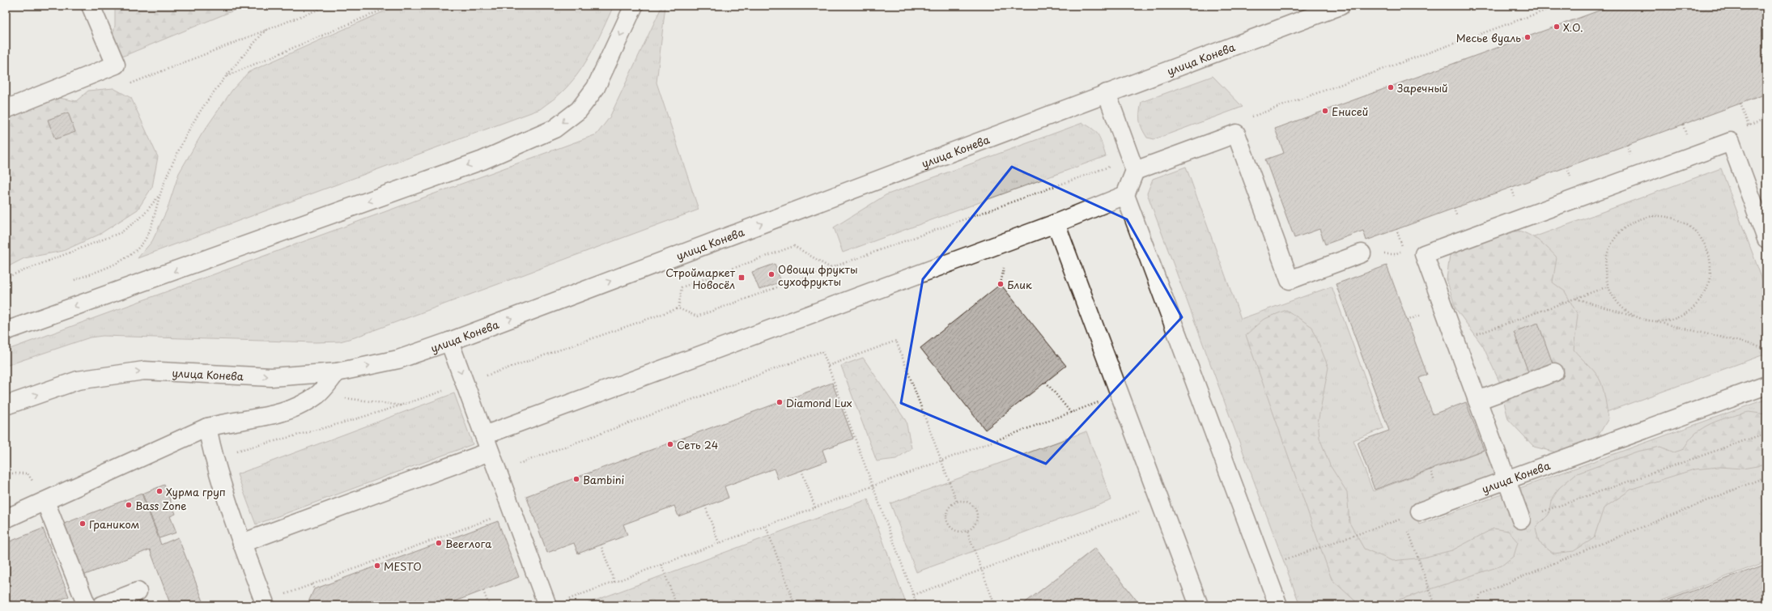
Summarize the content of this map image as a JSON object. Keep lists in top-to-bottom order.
{
  "streets": {
    "main road": ["улица Конева"]
  },
  "places": {
    "other": [
      "X.O.",
      "Месье вуаль",
      "Заречный",
      "Енисей",
      "Овощи фрукты сухофрукты",
      "Блик",
      "Diamond Lux",
      "Сеть 24",
      "Bambini",
      "Хурма груп",
      "Bass Zone",
      "Граником",
      "Beerлога",
      "MESTO"
    ],
    "transit": ["Строймаркет Новосёл"]
  }
}
